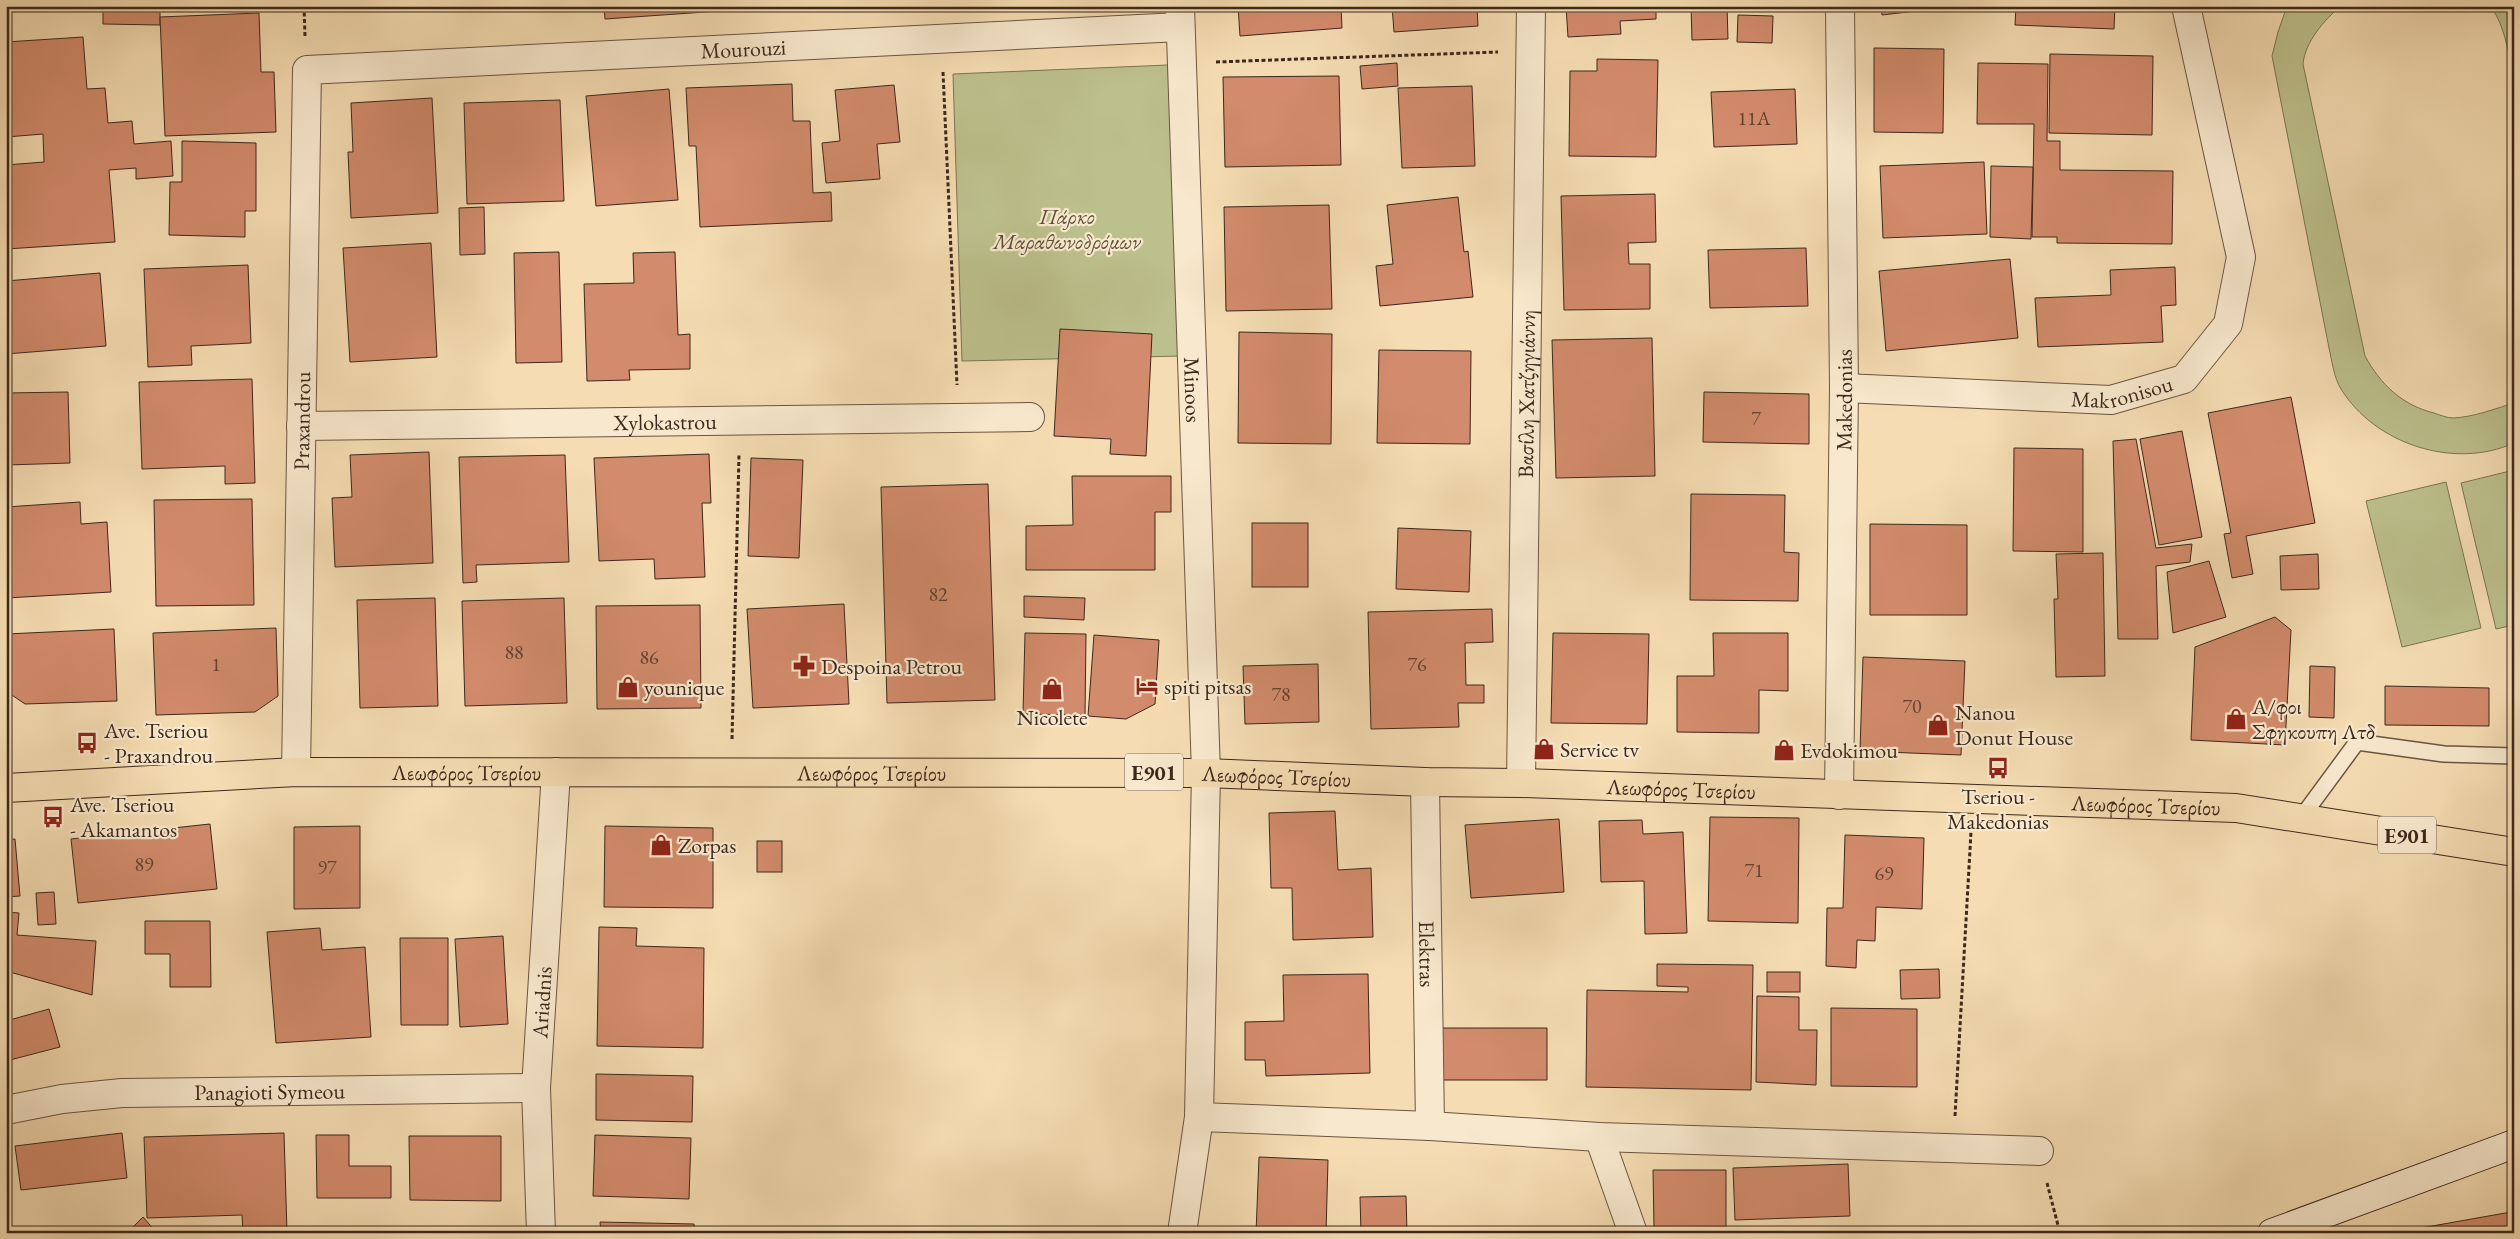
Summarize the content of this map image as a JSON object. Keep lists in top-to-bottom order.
{
  "streets": {
    "main road": ["Λεωφόρος Τσερίου", "E901"],
    "street": [
      "Mourouzi",
      "Makronisou",
      "Minoos",
      "Βασίλη Χατζηγιάννη",
      "Makedonias",
      "Praxandrou",
      "Xylokastrou",
      "Elektras",
      "Ariadnis",
      "Panagioti Symeou"
    ]
  },
  "crossings": [
    ["Mourouzi", "Minoos"],
    ["Mourouzi", "Praxandrou"],
    ["Makronisou", "Makedonias"],
    ["Minoos", "Λεωφόρος Τσερίου"],
    ["Βασίλη Χατζηγιάννη", "Λεωφόρος Τσερίου"],
    ["Makedonias", "Λεωφόρος Τσερίου"],
    ["Praxandrou", "Xylokastrou"],
    ["Praxandrou", "Λεωφόρος Τσερίου"],
    ["Λεωφόρος Τσερίου", "Elektras"],
    ["Λεωφόρος Τσερίου", "Ariadnis"],
    ["Ariadnis", "Panagioti Symeou"]
  ],
  "parks": ["Πάρκο Μαραθωνοδρόμων"],
  "places": {
    "pharmacy": ["Despoina Petrou"],
    "hotel": ["spiti pitsas"],
    "shop": [
      "younique",
      "Nicolete",
      "Α/φοι Σφηκουπη Λτδ",
      "Nanou Donut House",
      "Service tv",
      "Evdokimou",
      "Zorpas"
    ],
    "bus stop": ["Ave. Tseriou - Praxandrou", "Tseriou - Makedonias", "Ave. Tseriou - Akamantos"]
  },
  "house_numbers": [
    "11A",
    "7",
    "82",
    "88",
    "86",
    "1",
    "76",
    "78",
    "70",
    "89",
    "97",
    "71",
    "69"
  ]
}
